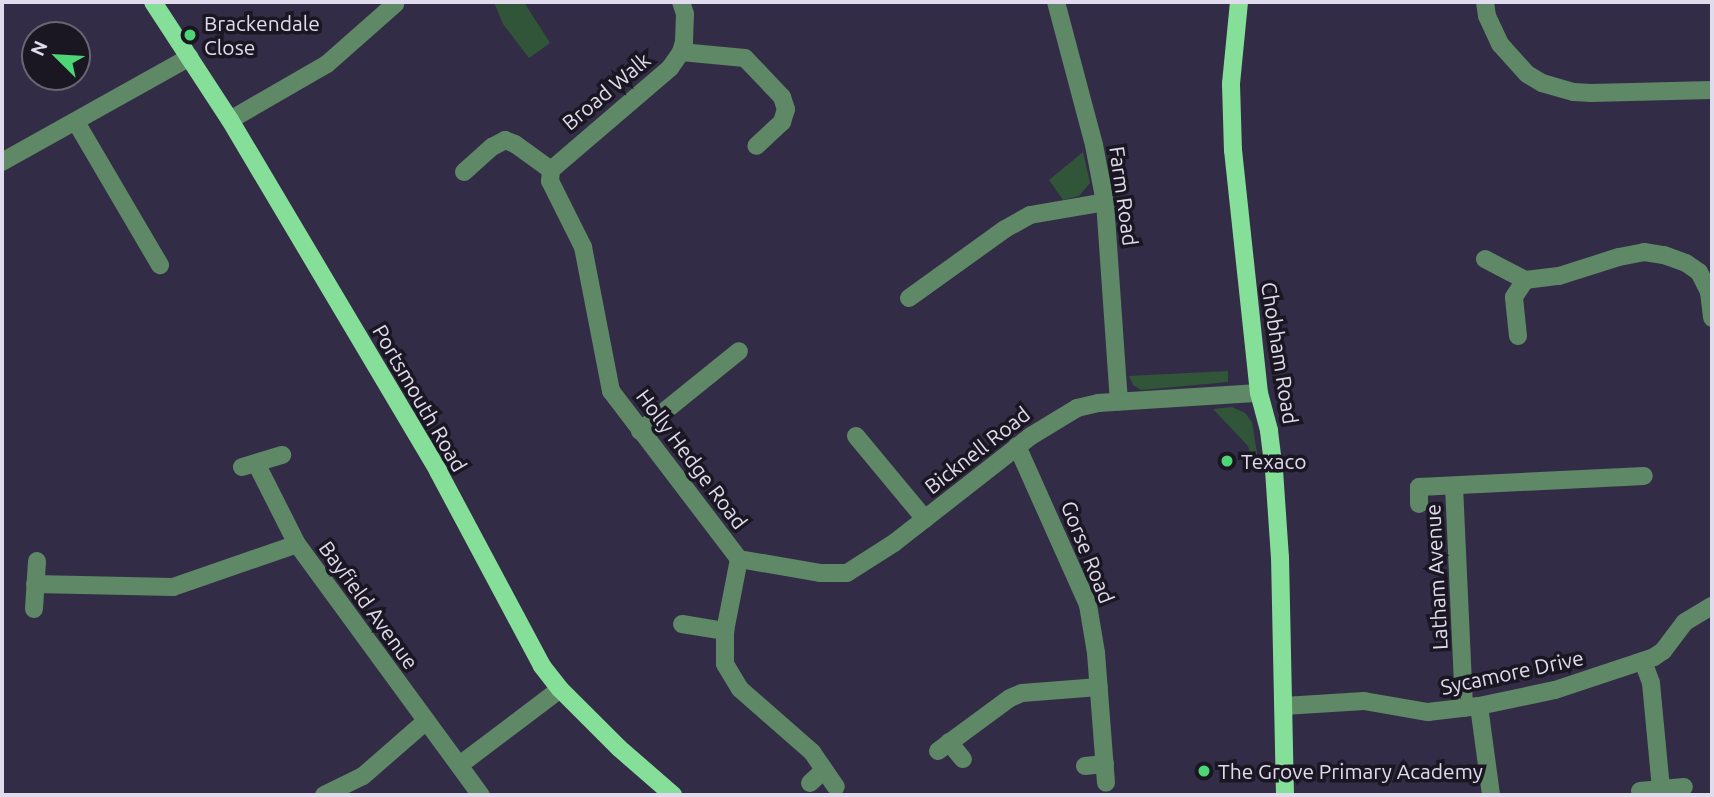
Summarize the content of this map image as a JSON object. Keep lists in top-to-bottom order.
{
  "streets": {
    "main road": ["Chobham Road", "Portsmouth Road"],
    "street": [
      "Broad Walk",
      "Farm Road",
      "Bicknell Road",
      "Holly Hedge Road",
      "Gorse Road",
      "Latham Avenue",
      "Bayfield Avenue",
      "Sycamore Drive"
    ]
  },
  "crossings": [
    ["Broad Walk", "Holly Hedge Road"],
    ["Farm Road", "Bicknell Road"],
    ["Chobham Road", "Bicknell Road"],
    ["Chobham Road", "Sycamore Drive"],
    ["Bicknell Road", "Holly Hedge Road"],
    ["Bicknell Road", "Gorse Road"],
    ["Latham Avenue", "Sycamore Drive"]
  ],
  "places": ["Brackendale Close", "Texaco", "The Grove Primary Academy"],
  "north": "top left"
}
